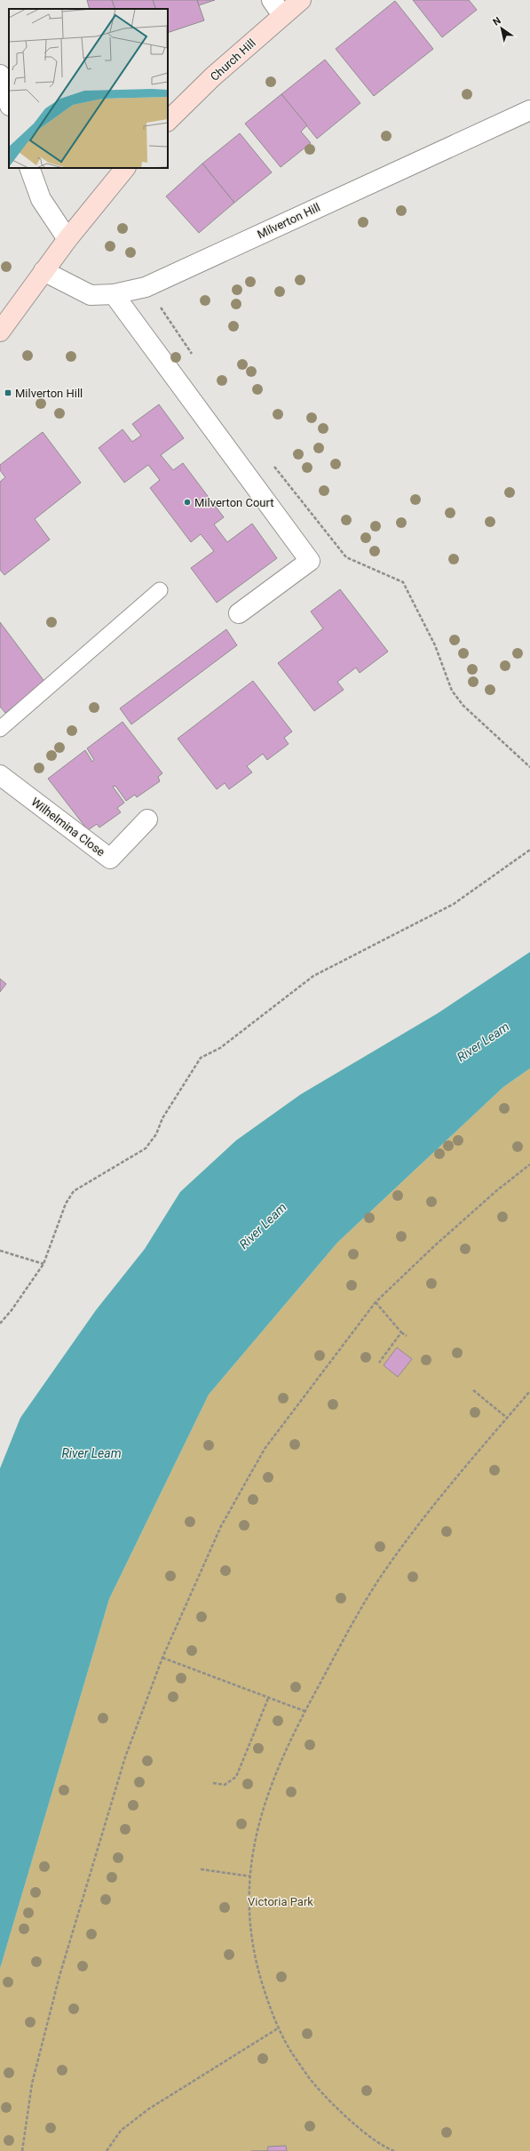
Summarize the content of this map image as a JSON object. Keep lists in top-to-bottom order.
{
  "streets": {
    "street": ["Church Hill", "Milverton Hill", "Wilhelmina Close"]
  },
  "water": ["River Leam"],
  "parks": ["Victoria Park"],
  "places": {
    "transit": ["Milverton Hill"],
    "other": ["Milverton Court"]
  },
  "north": "top left"
}
